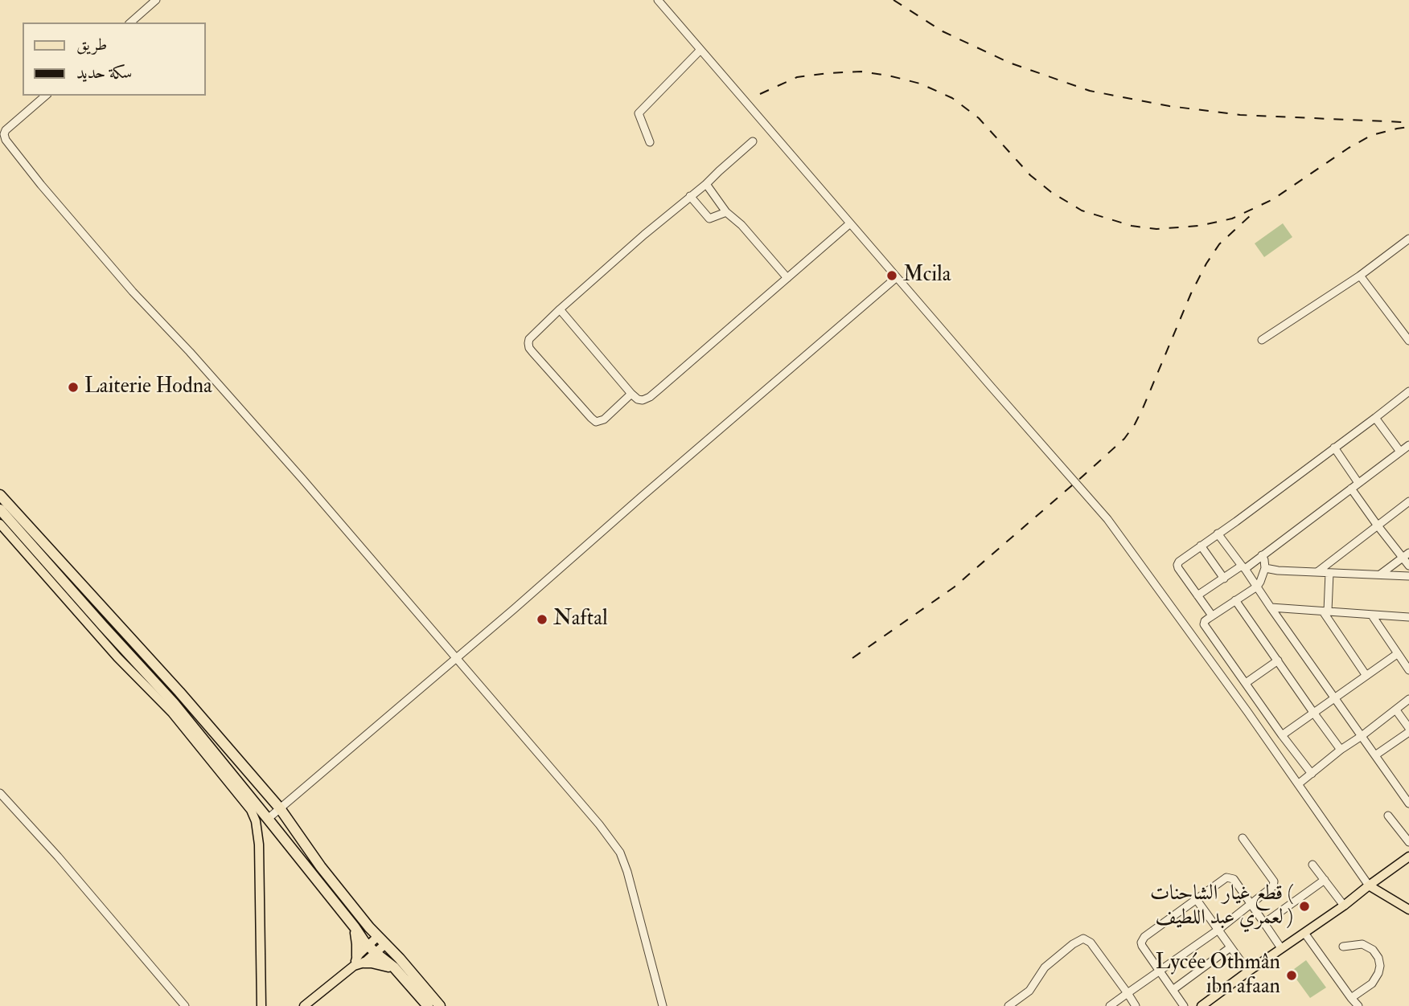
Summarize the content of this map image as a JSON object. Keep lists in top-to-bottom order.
{
  "places": [
    "Mcila",
    "Laiterie Hodna",
    "Naftal",
    "قطع غيار الشاحنات ( لعمري عبد اللطيف )",
    "Lycée Othmân ibn afaan"
  ],
  "legend": ["طريق", "سكة حديد"]
}
